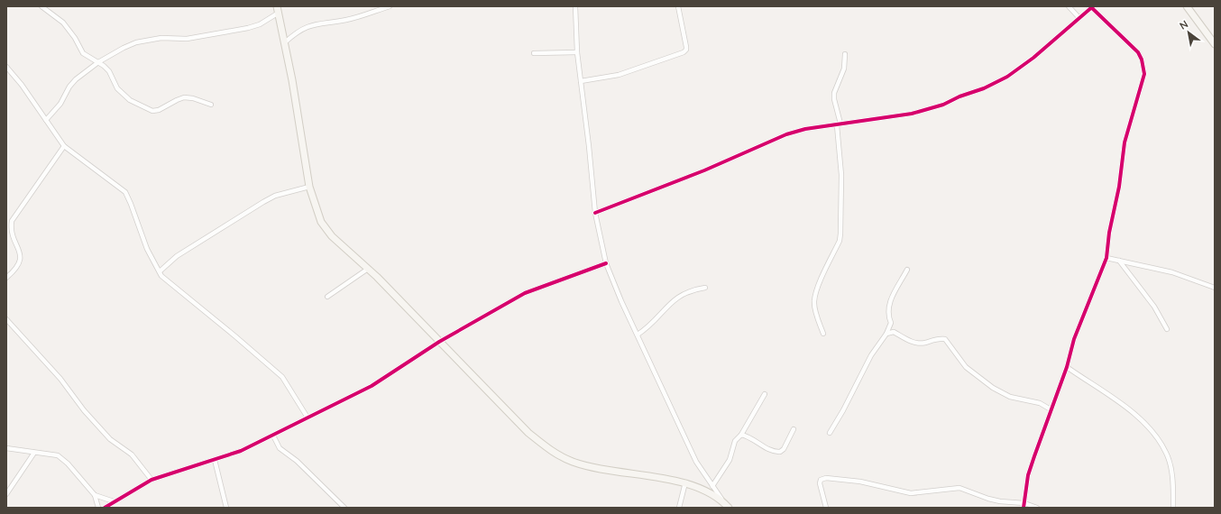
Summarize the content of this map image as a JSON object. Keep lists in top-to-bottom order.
{
  "north": "top left"
}
